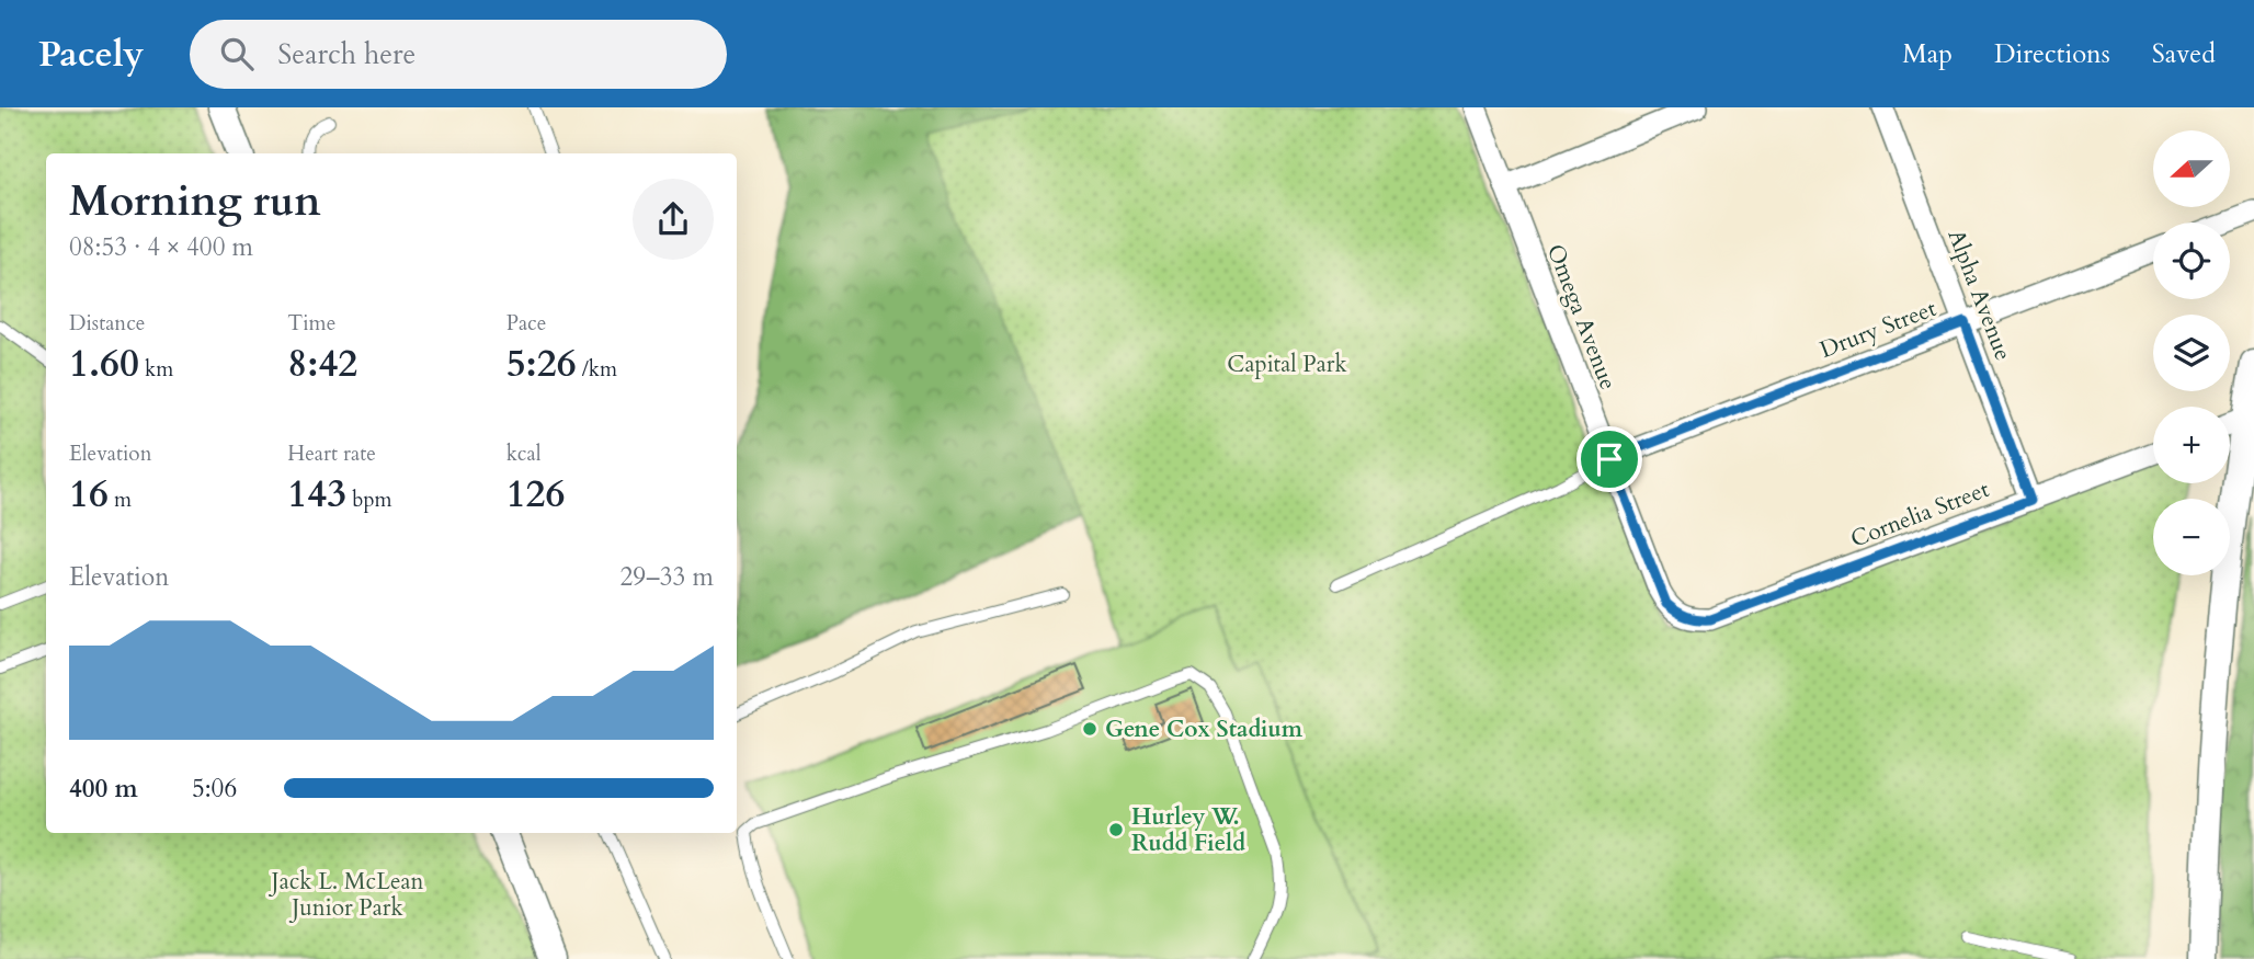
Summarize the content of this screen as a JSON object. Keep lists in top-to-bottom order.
{
  "streets": {
    "street": [
      "Alpha Avenue",
      "Omega Avenue",
      "Drury Street",
      "Cornelia Street"
    ]
  },
  "crossings": [
    ["Alpha Avenue", "Drury Street"],
    ["Alpha Avenue", "Cornelia Street"],
    ["Omega Avenue", "Drury Street"],
    ["Omega Avenue", "Cornelia Street"]
  ],
  "parks": ["Capital Park", "Jack L. McLean Junior Park"],
  "places": ["Gene Cox Stadium", "Hurley W. Rudd Field"],
  "north": "left",
  "page": {
    "header": "Pacely",
    "search": "Search here",
    "nav": ["Map", "Directions", "Saved"],
    "map_buttons": ["+", "−"],
    "heading": ["Morning run", "08:53 · 4 × 400 m"],
    "stats": [
      ["Distance", "1.60 km"],
      ["Time", "8:42"],
      ["Pace", "5:26 /km"],
      ["Elevation", "16 m"],
      ["Heart rate", "143 bpm"],
      ["kcal", "126"]
    ],
    "chart": ["Elevation", "29–33 m"],
    "list": [
      {
        "name": "400 m",
        "note": "5:06"
      }
    ]
  }
}
